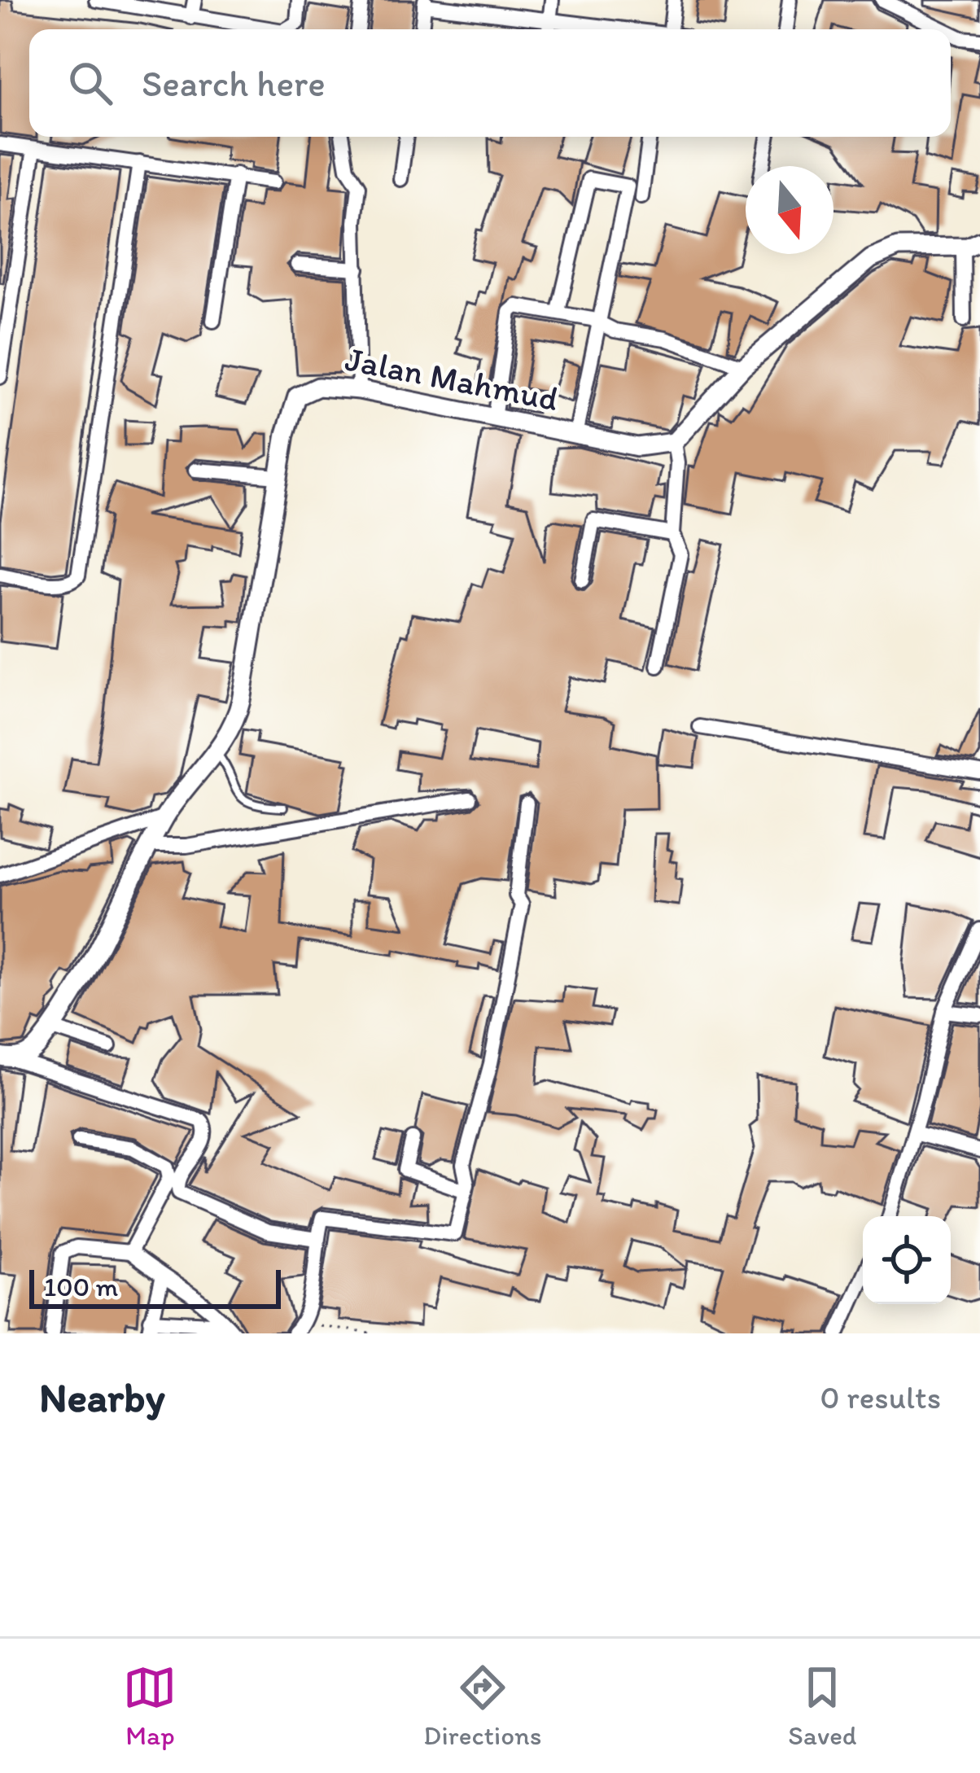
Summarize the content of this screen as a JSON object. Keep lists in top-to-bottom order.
{
  "streets": {
    "street": ["Jalan Mahmud"]
  },
  "scale_bar": "100 m",
  "north": "bottom",
  "page": {
    "search": "Search here",
    "scale": "100 m",
    "heading": ["Nearby", "0 results"],
    "nav": ["Map", "Directions", "Saved"]
  }
}
